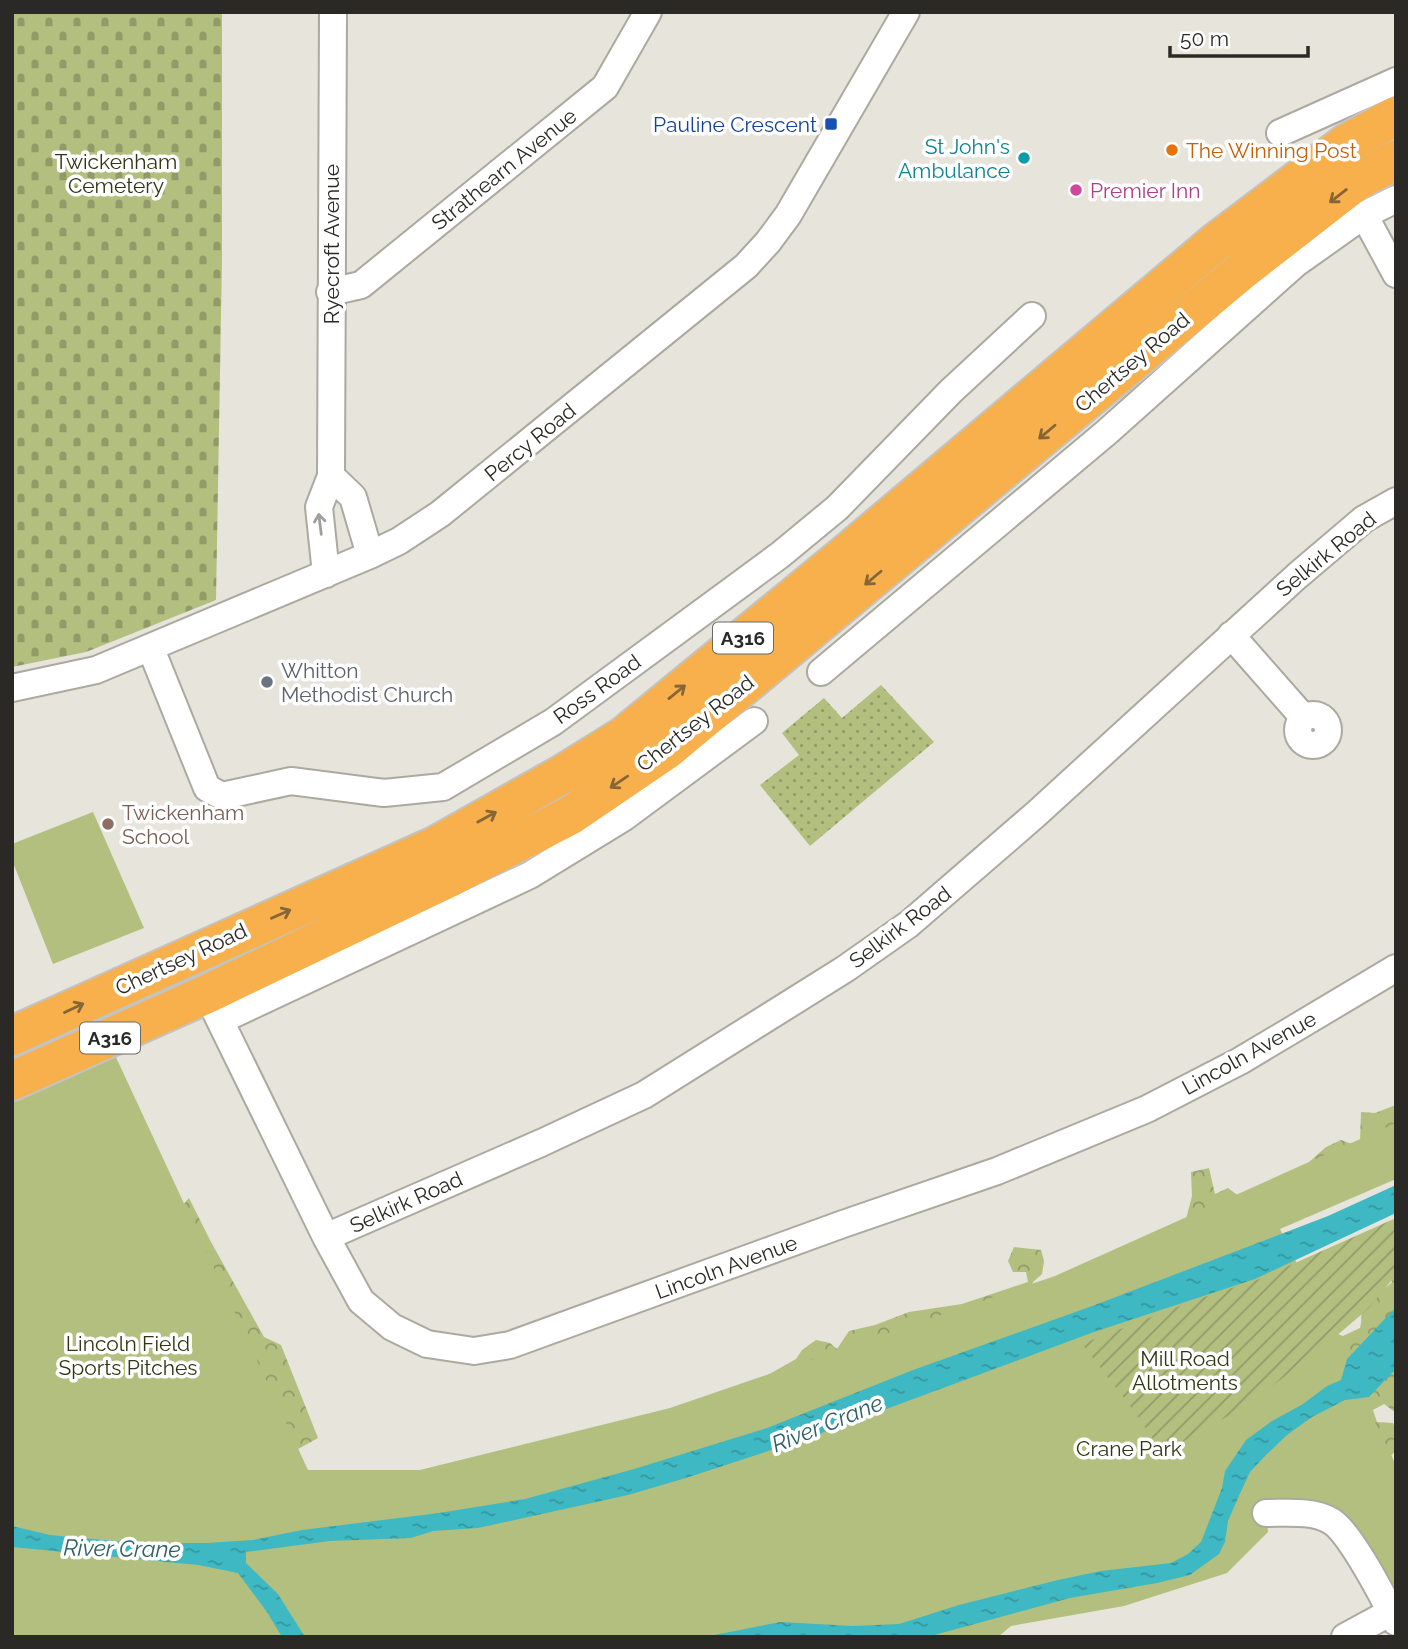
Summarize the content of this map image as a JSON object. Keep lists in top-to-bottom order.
{
  "streets": {
    "highway": ["Chertsey Road", "A316"],
    "street": [
      "Strathearn Avenue",
      "Ryecroft Avenue",
      "Percy Road",
      "Selkirk Road",
      "Ross Road",
      "Lincoln Avenue"
    ]
  },
  "crossings": [
    ["Strathearn Avenue", "Ryecroft Avenue"],
    ["Ryecroft Avenue", "Percy Road"],
    ["Chertsey Road", "Lincoln Avenue"],
    ["Percy Road", "Ross Road"],
    ["Selkirk Road", "Lincoln Avenue"]
  ],
  "water": ["River Crane"],
  "parks": [
    "Twickenham Cemetery",
    "Lincoln Field Sports Pitches",
    "Mill Road Allotments",
    "Crane Park"
  ],
  "places": {
    "transit": ["Pauline Crescent"],
    "other": [
      "The Winning Post",
      "St John's Ambulance",
      "Premier Inn",
      "Whitton Methodist Church",
      "Twickenham School"
    ]
  },
  "scale_bar": "50 m"
}
